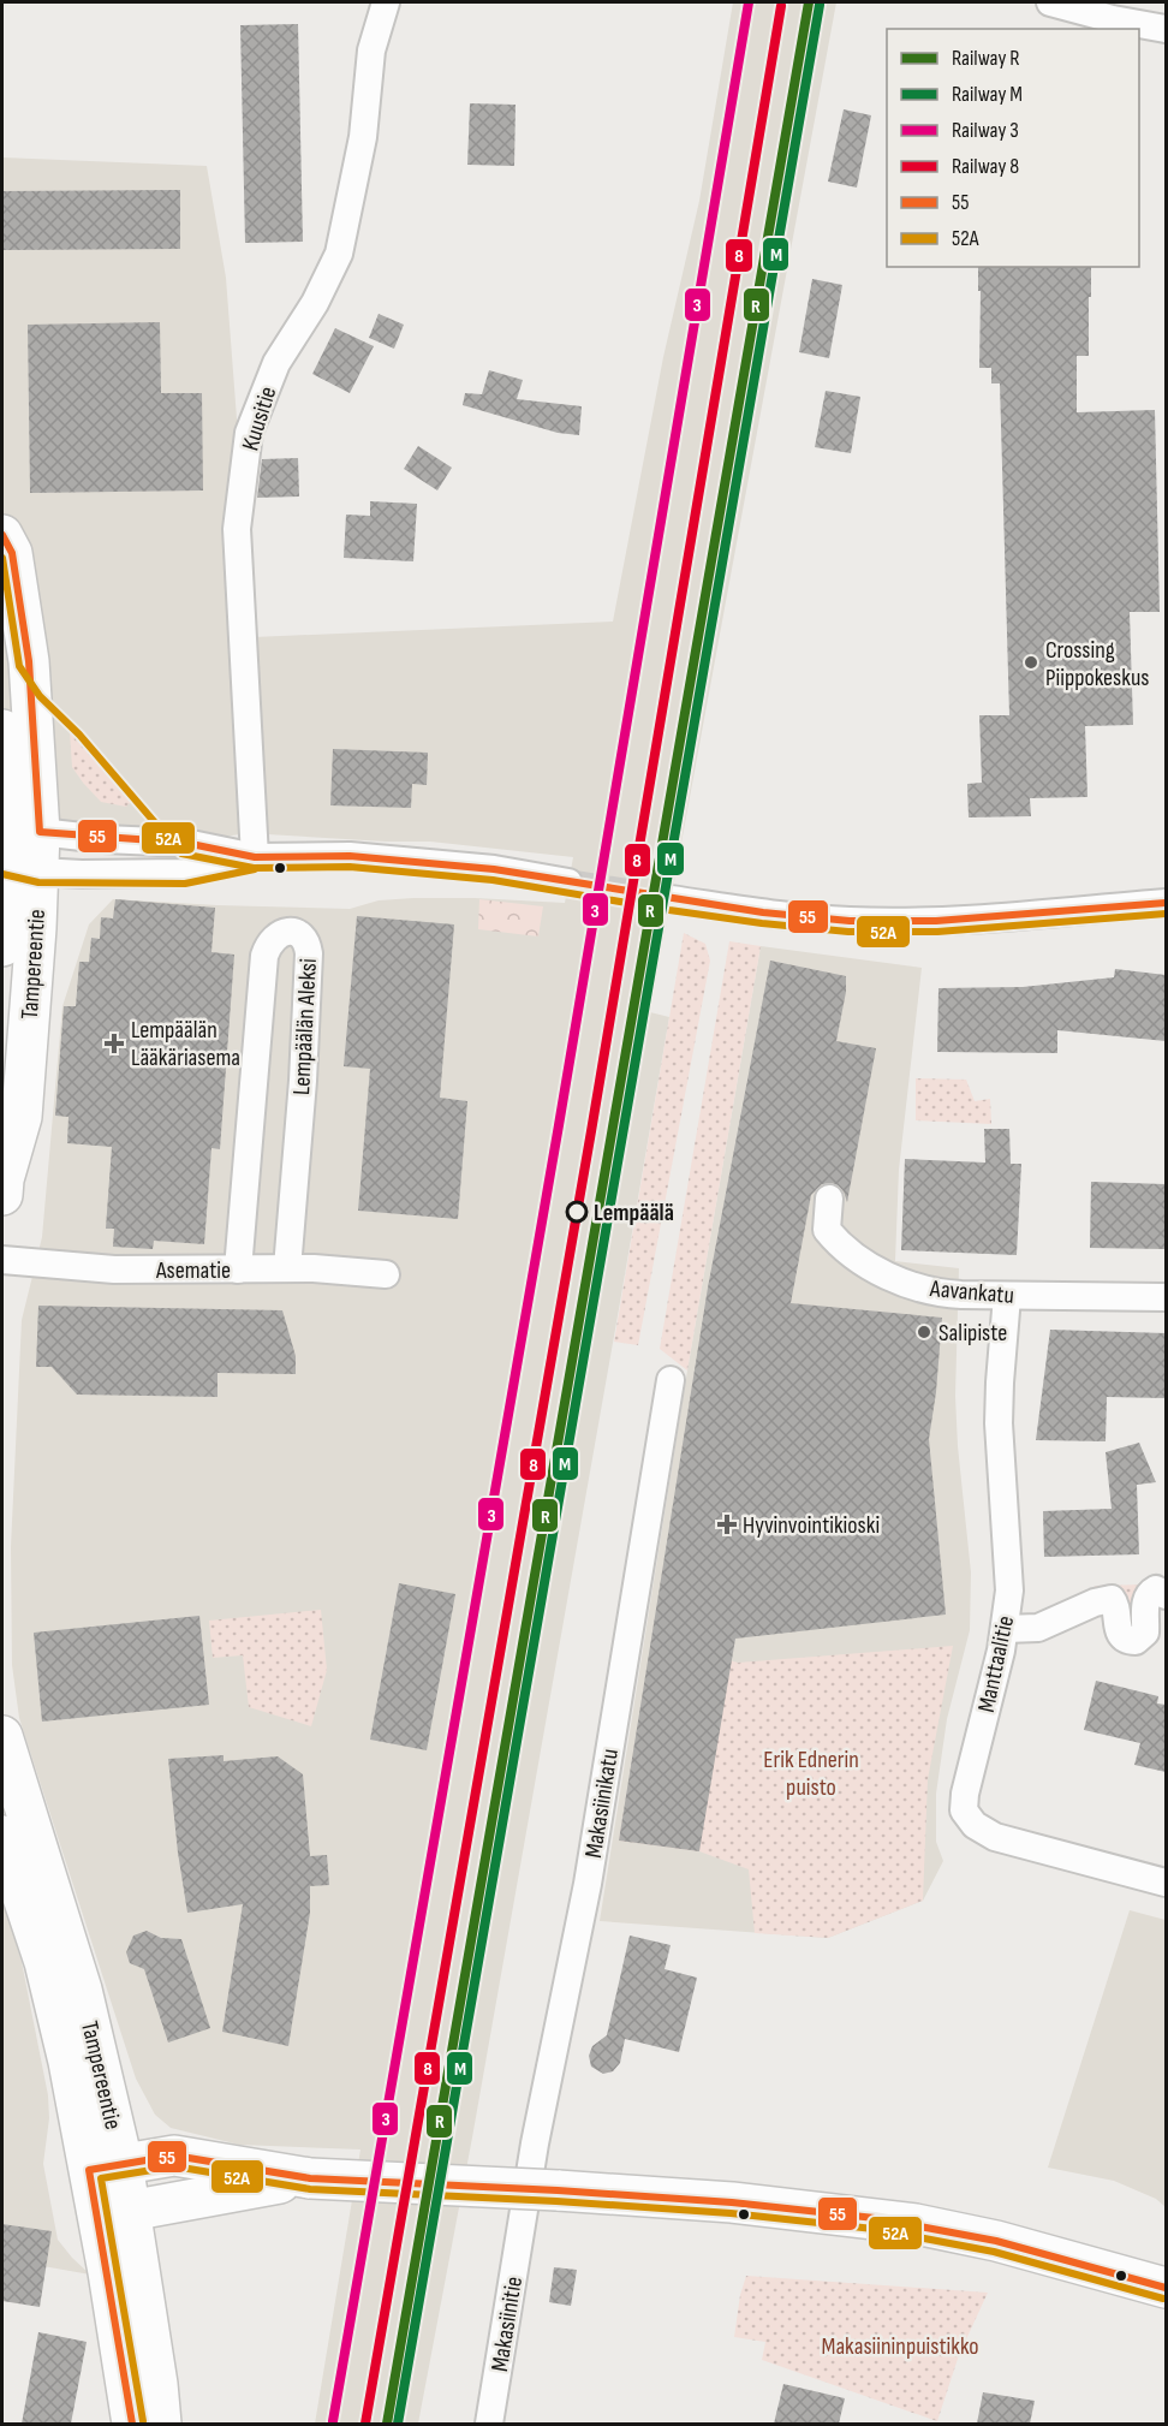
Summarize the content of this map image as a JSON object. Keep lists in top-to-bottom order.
{
  "streets": {
    "main road": ["Tampereentie"],
    "street": [
      "Kuusitie",
      "Lempäälän Aleksi",
      "Asematie",
      "Aavankatu",
      "Manttaalitie",
      "Makasiinikatu",
      "Makasiinitie"
    ]
  },
  "crossings": [
    ["Lempäälän Aleksi", "Asematie"],
    ["Aavankatu", "Manttaalitie"],
    ["Makasiinikatu", "Makasiinitie"]
  ],
  "parks": ["Erik Ednerin puisto", "Makasiininpuistikko"],
  "places": {
    "other": ["Crossing Piippokeskus", "Lempäälä", "Salipiste"],
    "health": ["Lempäälän Lääkäriasema", "Hyvinvointikioski"]
  },
  "lines": [
    "rail line R",
    "rail line 3",
    "rail line M",
    "rail line 8",
    "transit line 55",
    "transit line 52A"
  ],
  "legend": [
    "Railway R",
    "Railway M",
    "Railway 3",
    "Railway 8",
    "55",
    "52A"
  ]
}
